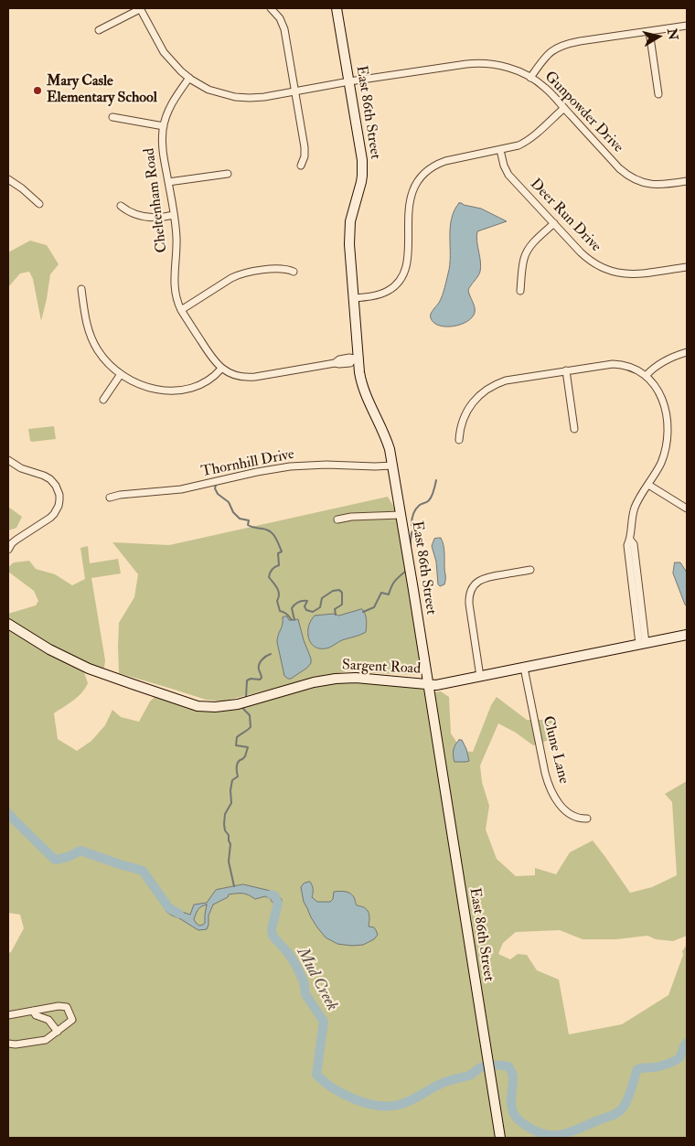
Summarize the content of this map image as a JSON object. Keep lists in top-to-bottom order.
{
  "streets": {
    "street": [
      "East 86th Street",
      "Gunpowder Drive",
      "Cheltenham Road",
      "Deer Run Drive",
      "Thornhill Drive",
      "Sargent Road",
      "Clune Lane"
    ]
  },
  "crossings": [
    ["East 86th Street", "Gunpowder Drive"],
    ["East 86th Street", "Thornhill Drive"],
    ["East 86th Street", "Sargent Road"],
    ["Gunpowder Drive", "Cheltenham Road"],
    ["Sargent Road", "Clune Lane"]
  ],
  "water": ["Mud Creek"],
  "places": ["Mary Casle Elementary School"],
  "north": "right"
}
